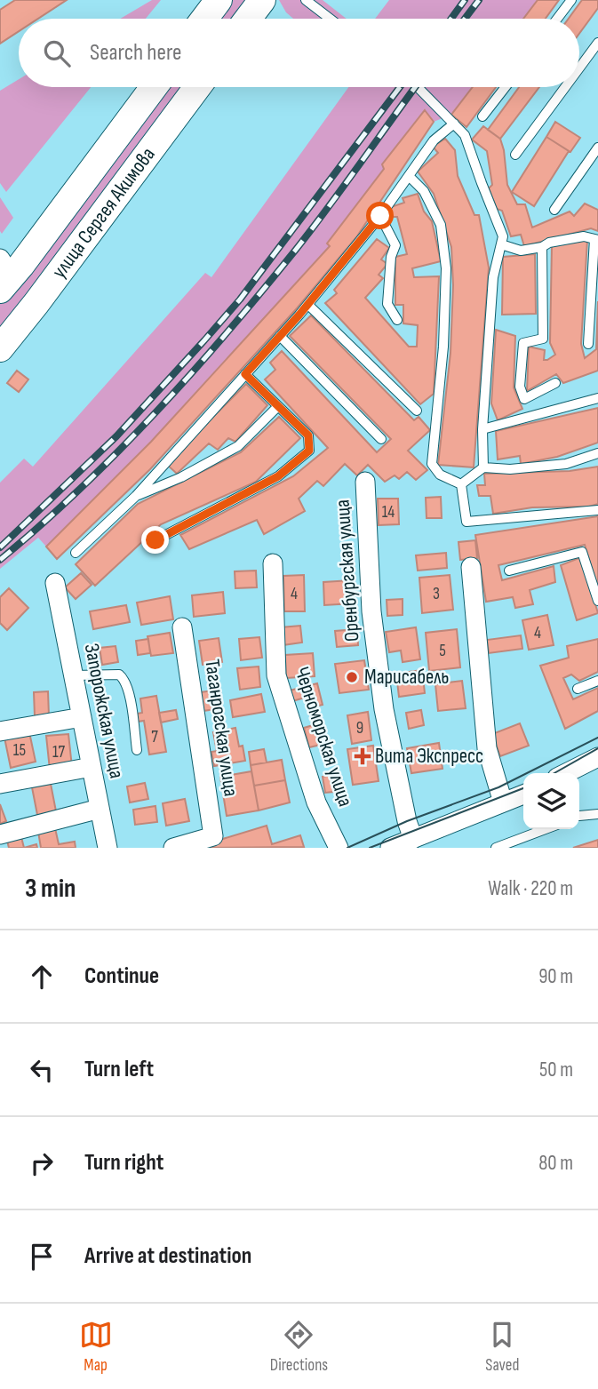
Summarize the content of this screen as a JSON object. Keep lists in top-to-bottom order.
{
  "streets": {
    "main road": ["улица Сергея Акимова"],
    "street": [
      "Оренбургская улица",
      "Запорожская улица",
      "Таганрогская улица",
      "Черноморская улица"
    ]
  },
  "places": {
    "other": ["Марисабель"],
    "health": ["Вита Экспресс"]
  },
  "house_numbers": [
    "14",
    "4",
    "3",
    "4",
    "5",
    "9",
    "7",
    "15",
    "17"
  ],
  "page": {
    "search": "Search here",
    "heading": ["3 min", "Walk · 220 m"],
    "list": [
      ["Continue", "90 m"],
      ["Turn left", "50 m"],
      ["Turn right", "80 m"],
      "Arrive at destination"
    ],
    "nav": ["Map", "Directions", "Saved"]
  }
}
